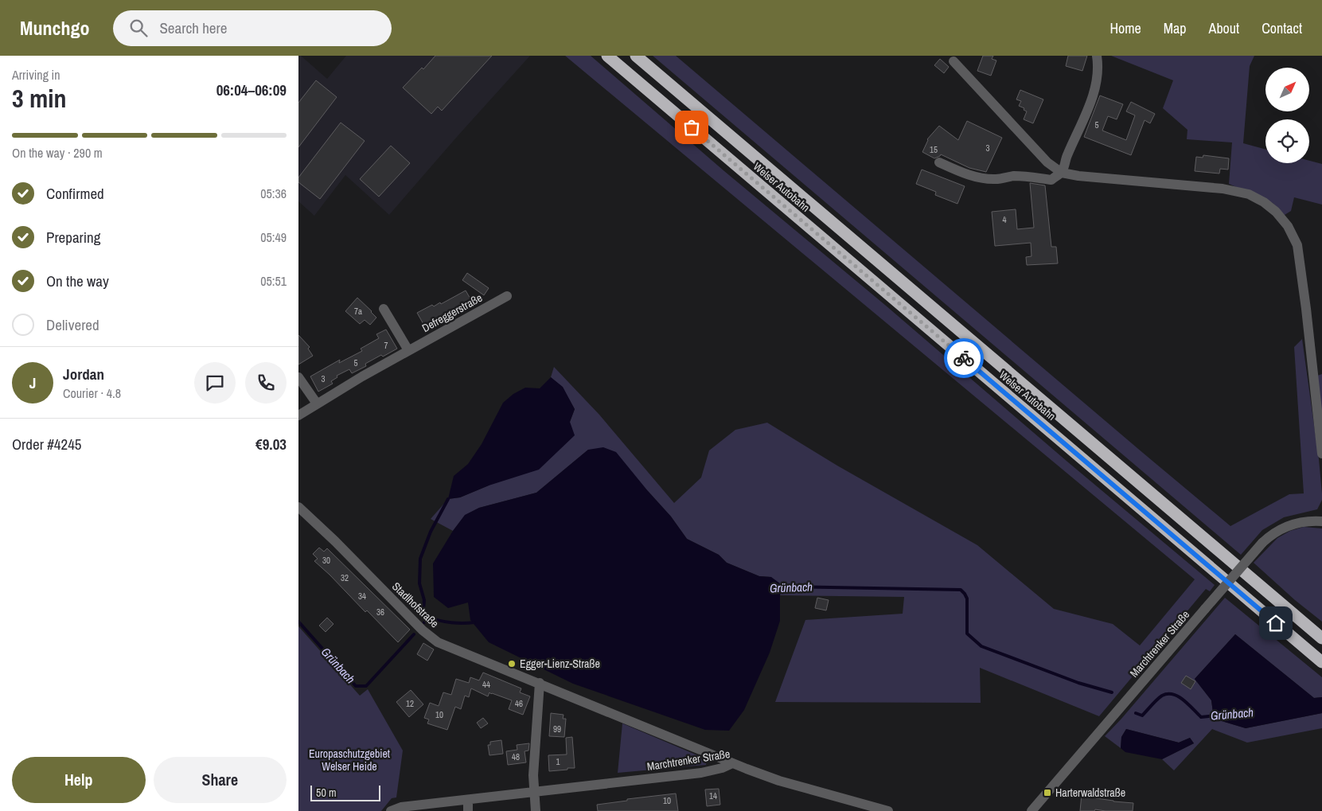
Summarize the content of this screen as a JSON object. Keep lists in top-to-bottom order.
{
  "streets": {
    "highway": ["Welser Autobahn"],
    "street": ["Defreggerstraße", "Stadlhofstraße", "Marchtrenker Straße"]
  },
  "crossings": [
    ["Stadlhofstraße", "Marchtrenker Straße"]
  ],
  "water": ["Grünbach"],
  "parks": ["Europaschutzgebiet Welser Heide"],
  "places": {
    "other": ["Egger-Lienz-Straße"],
    "transit": ["Harterwaldstraße"]
  },
  "house_numbers": [
    "5",
    "3",
    "15",
    "4",
    "7a",
    "7",
    "5",
    "3",
    "30",
    "32",
    "34",
    "36",
    "44",
    "12",
    "46",
    "10",
    "99",
    "48",
    "1",
    "14",
    "10"
  ],
  "scale_bar": "50 m",
  "north": "top right",
  "page": {
    "header": "Munchgo",
    "search": "Search here",
    "nav": [
      "Home",
      "Map",
      "About",
      "Contact"
    ],
    "heading": ["3 min", "Arriving in", "06:04–06:09"],
    "panel": [
      "Jordan",
      "Courier · 4.8",
      "Order #4245",
      "€9.03"
    ],
    "bar": "On the way · 290 m",
    "list": [
      ["Confirmed", "05:36"],
      ["Preparing", "05:49"],
      ["On the way", "05:51"],
      "Delivered"
    ],
    "round": "J",
    "buttons": ["Help", "Share"],
    "scale": "50 m"
  }
}
